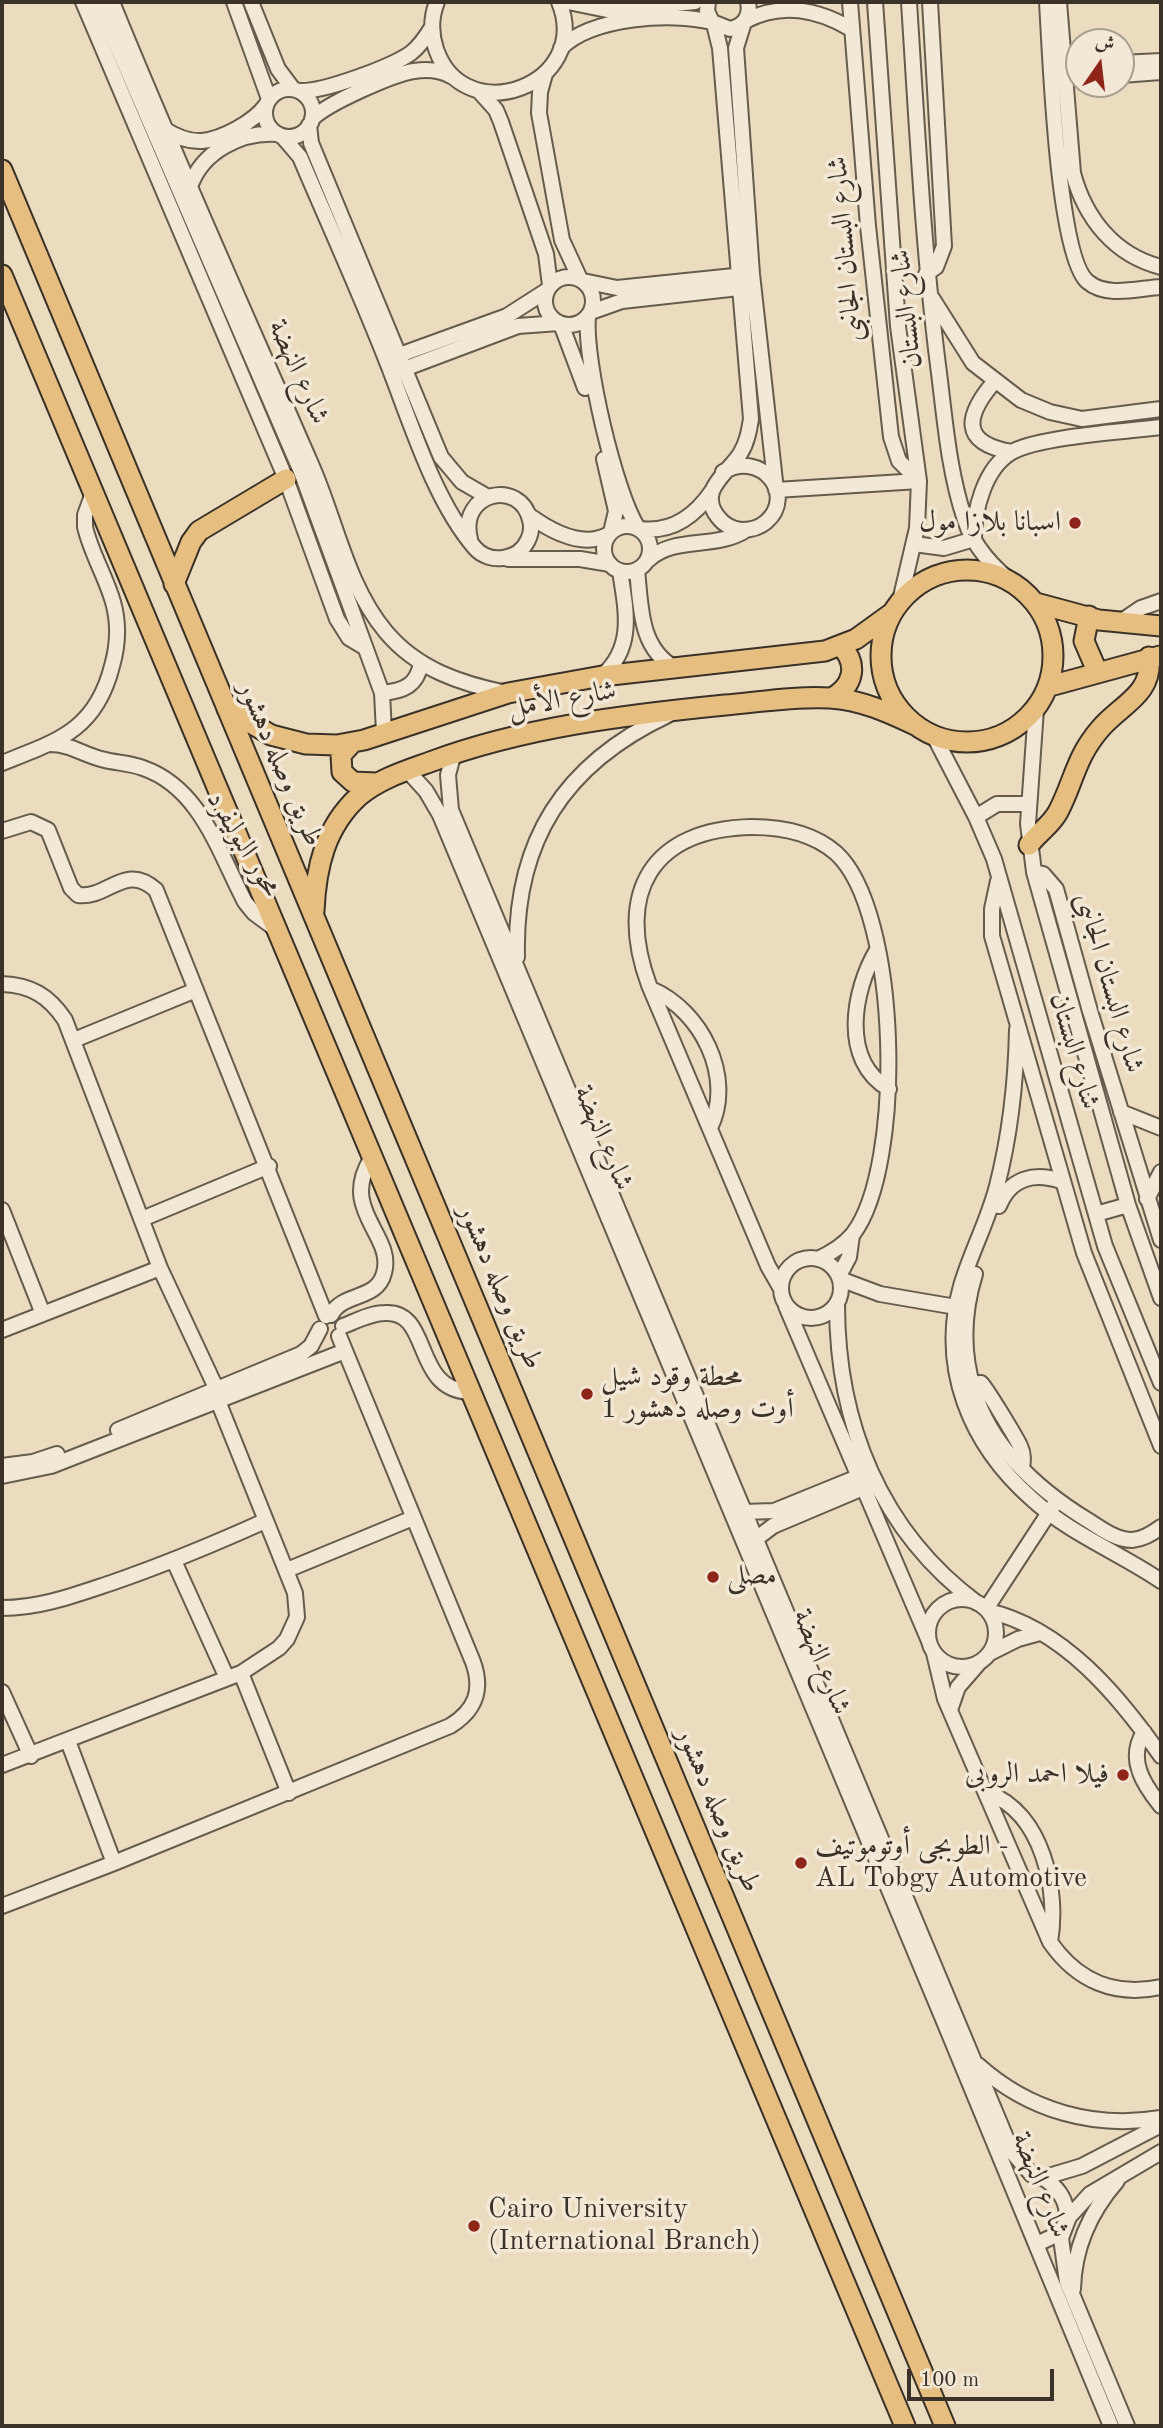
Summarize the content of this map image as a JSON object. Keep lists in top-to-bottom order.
{
  "streets": {
    "main road": ["شارع الأمل", "طريق وصله دهشور"],
    "street": [
      "شارع البستان الجانبى",
      "شارع البستان",
      "شارع النهضة",
      "محور البوليفرد"
    ]
  },
  "crossings": [
    ["شارع البستان الجانبى", "شارع البستان"],
    ["شارع البستان", "شارع الأمل"],
    ["شارع النهضة", "شارع الأمل"],
    ["شارع الأمل", "طريق وصله دهشور"]
  ],
  "places": [
    "اسبانا بلازا مول",
    "محطة وقود شيل أوت وصله دهشور 1",
    "مصلى",
    "فيلا احمد الروبى",
    "الطوبجى أوتوموتيف - AL Tobgy Automotive",
    "Cairo University (International Branch)"
  ],
  "scale_bar": "100 m",
  "north": "top"
}
